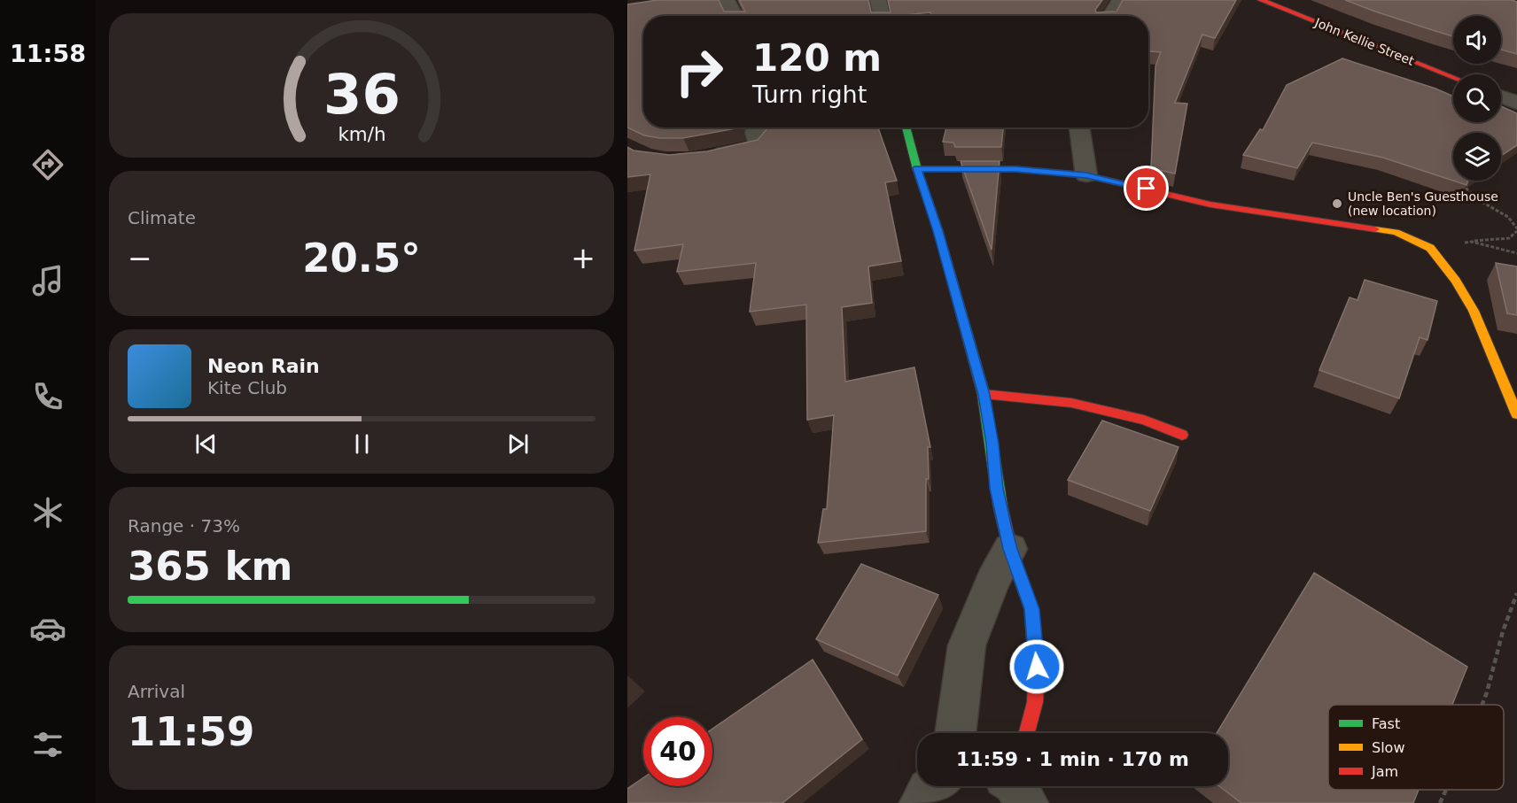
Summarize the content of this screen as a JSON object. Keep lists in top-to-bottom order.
{
  "streets": {
    "street": ["John Kellie Street"]
  },
  "places": ["Uncle Ben's Guesthouse (new location)"],
  "legend": ["Fast", "Slow", "Jam"],
  "page": {
    "tabs": "11:58",
    "turn": ["120 m", "Turn right"],
    "tile": [
      "Climate",
      ["Range · 73%", "365 km"],
      ["Arrival", "11:59"]
    ],
    "heat": ["−", "20.5°", "+"],
    "song": ["Neon Rain", "Kite Club"],
    "limit": "40",
    "trip": "11:59 · 1 min · 170 m",
    "gauge": ["36", "km/h"]
  }
}
